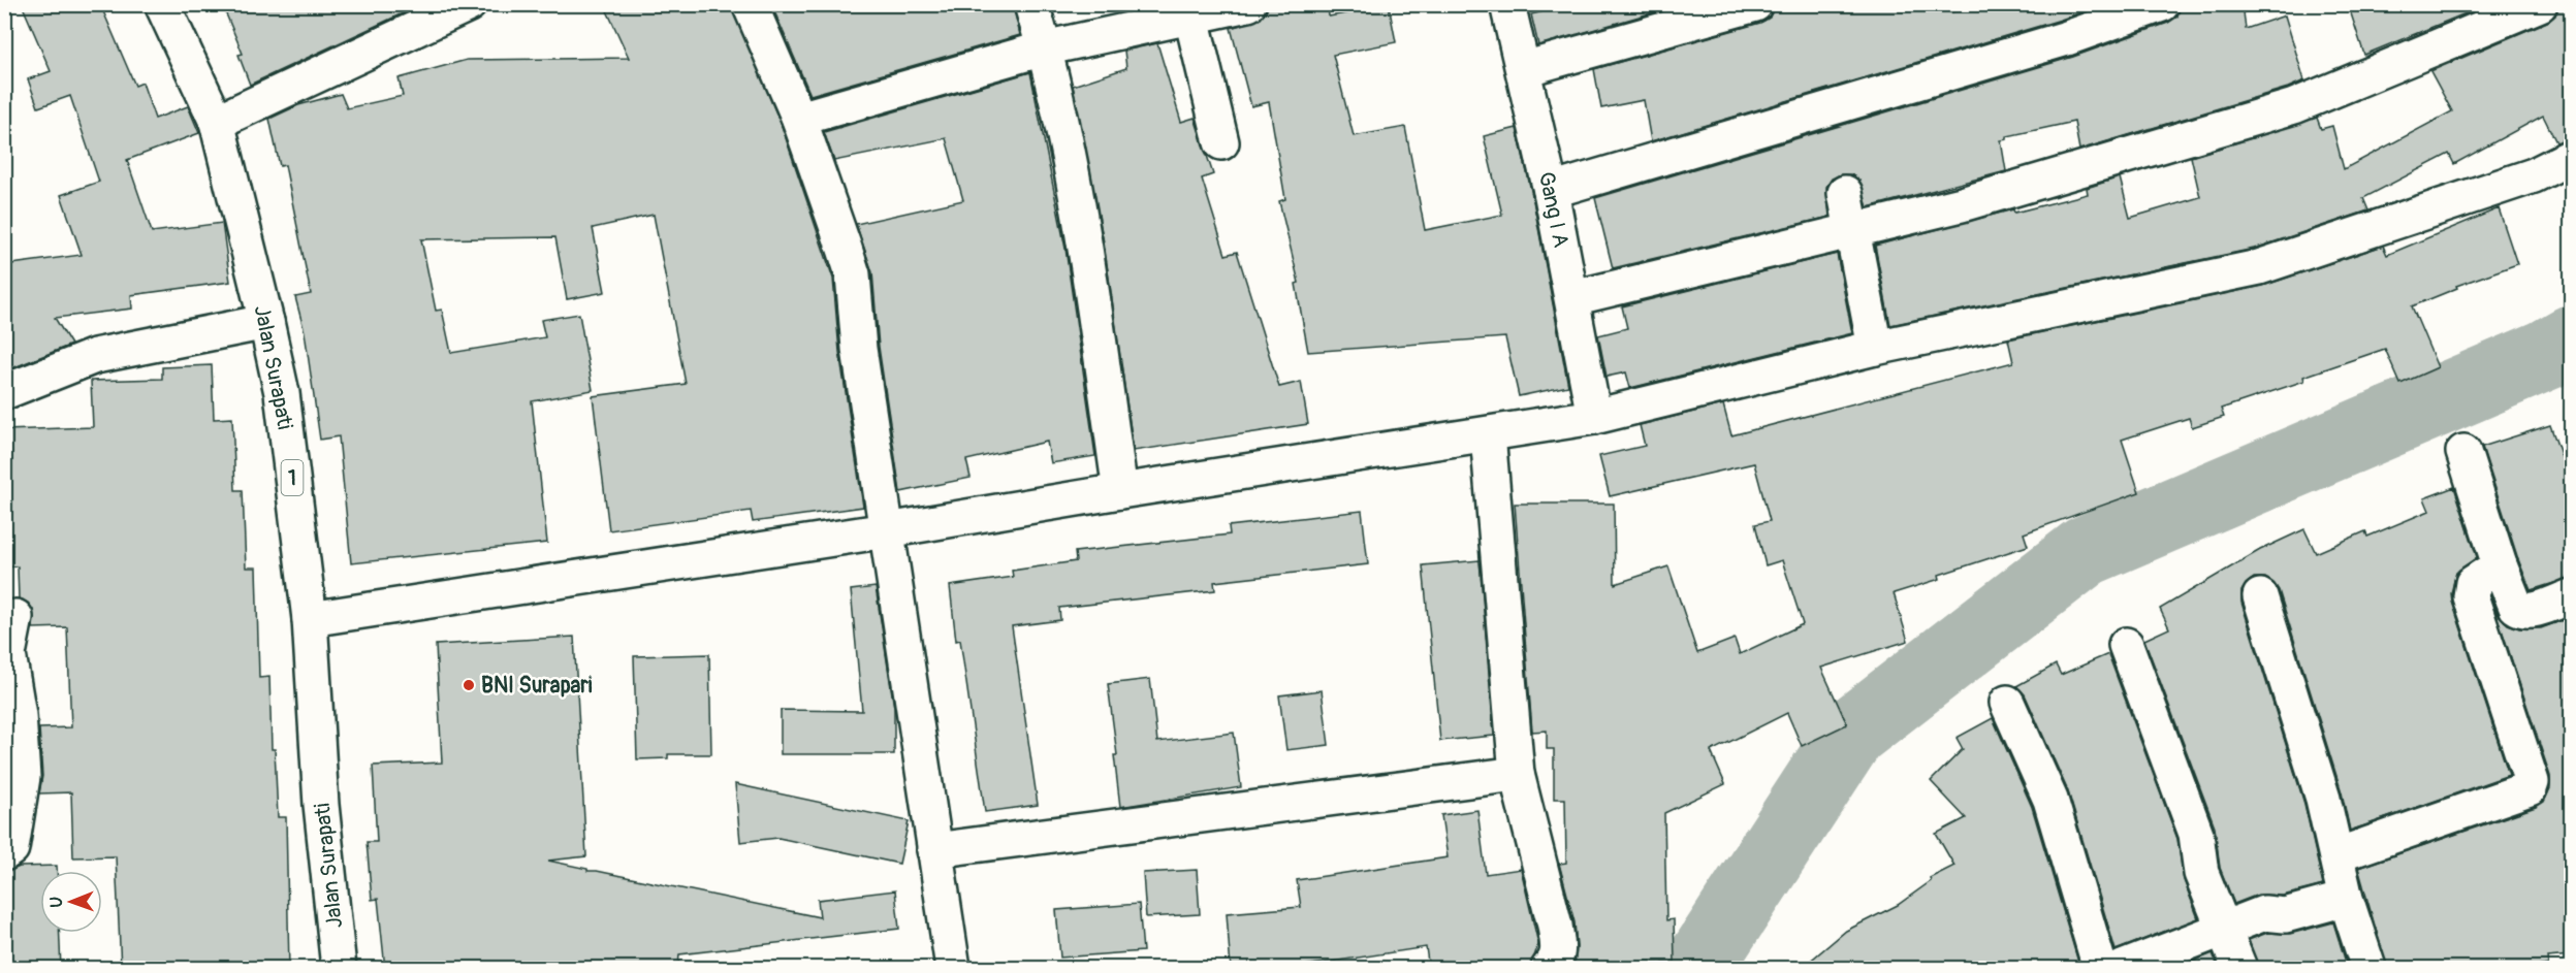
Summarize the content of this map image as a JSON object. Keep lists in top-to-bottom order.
{
  "streets": {
    "main road": ["Gang I A", "Jalan Surapati", "1"]
  },
  "places": ["BNI Surapari"],
  "north": "left"
}
